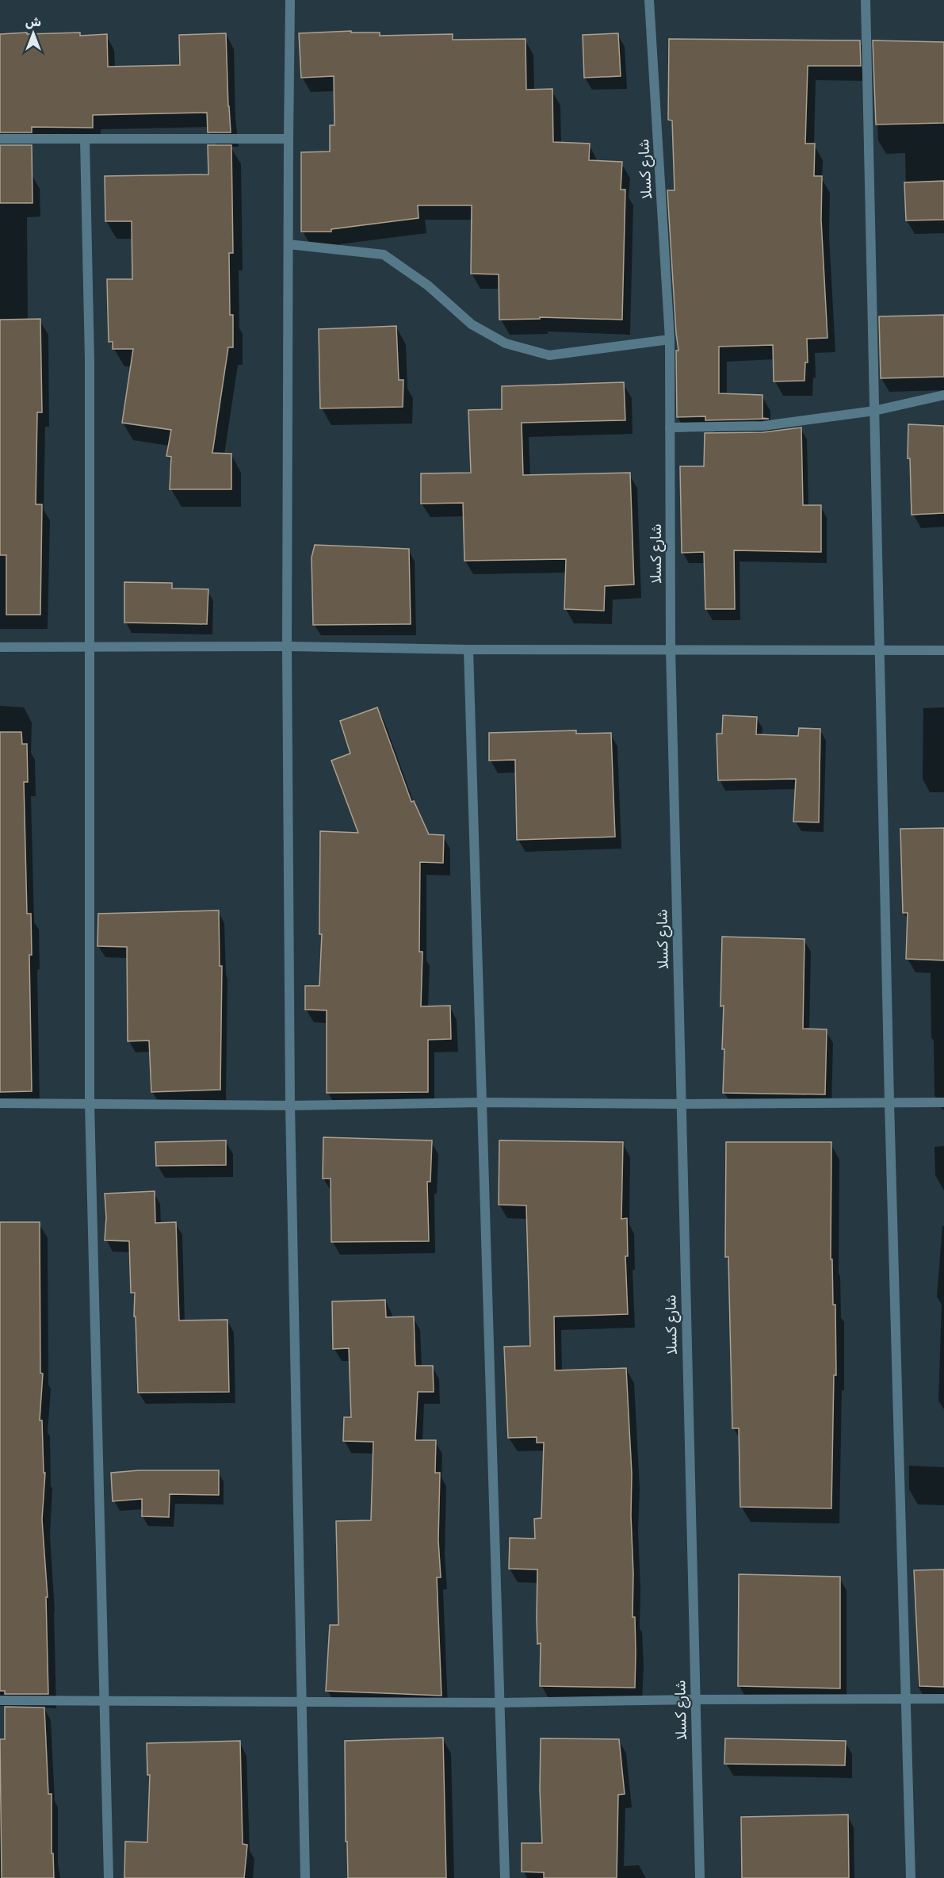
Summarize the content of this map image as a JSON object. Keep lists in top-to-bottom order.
{
  "streets": {
    "street": ["شارع كسلا"]
  },
  "north": "top"
}
